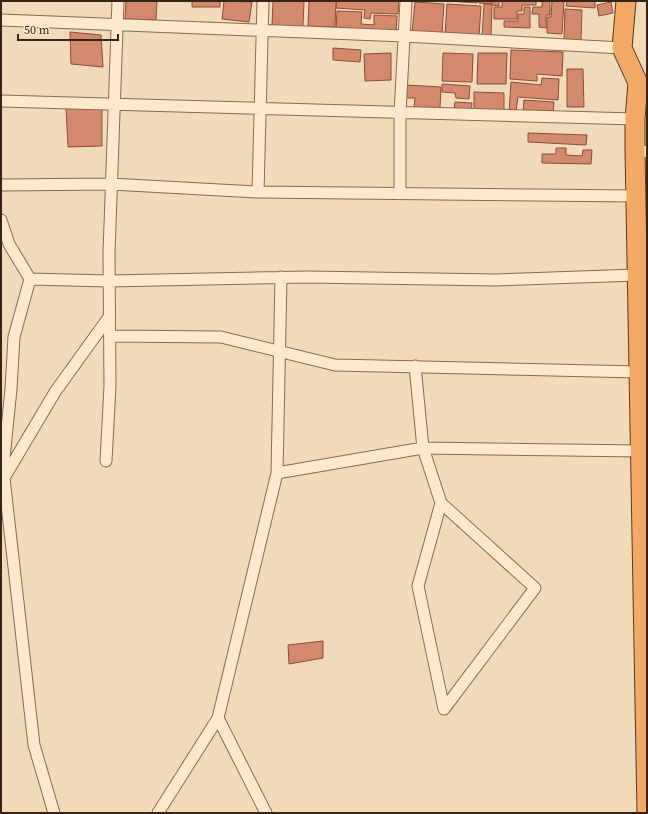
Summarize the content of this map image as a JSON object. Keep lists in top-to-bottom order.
{
  "scale_bar": "50 m"
}
